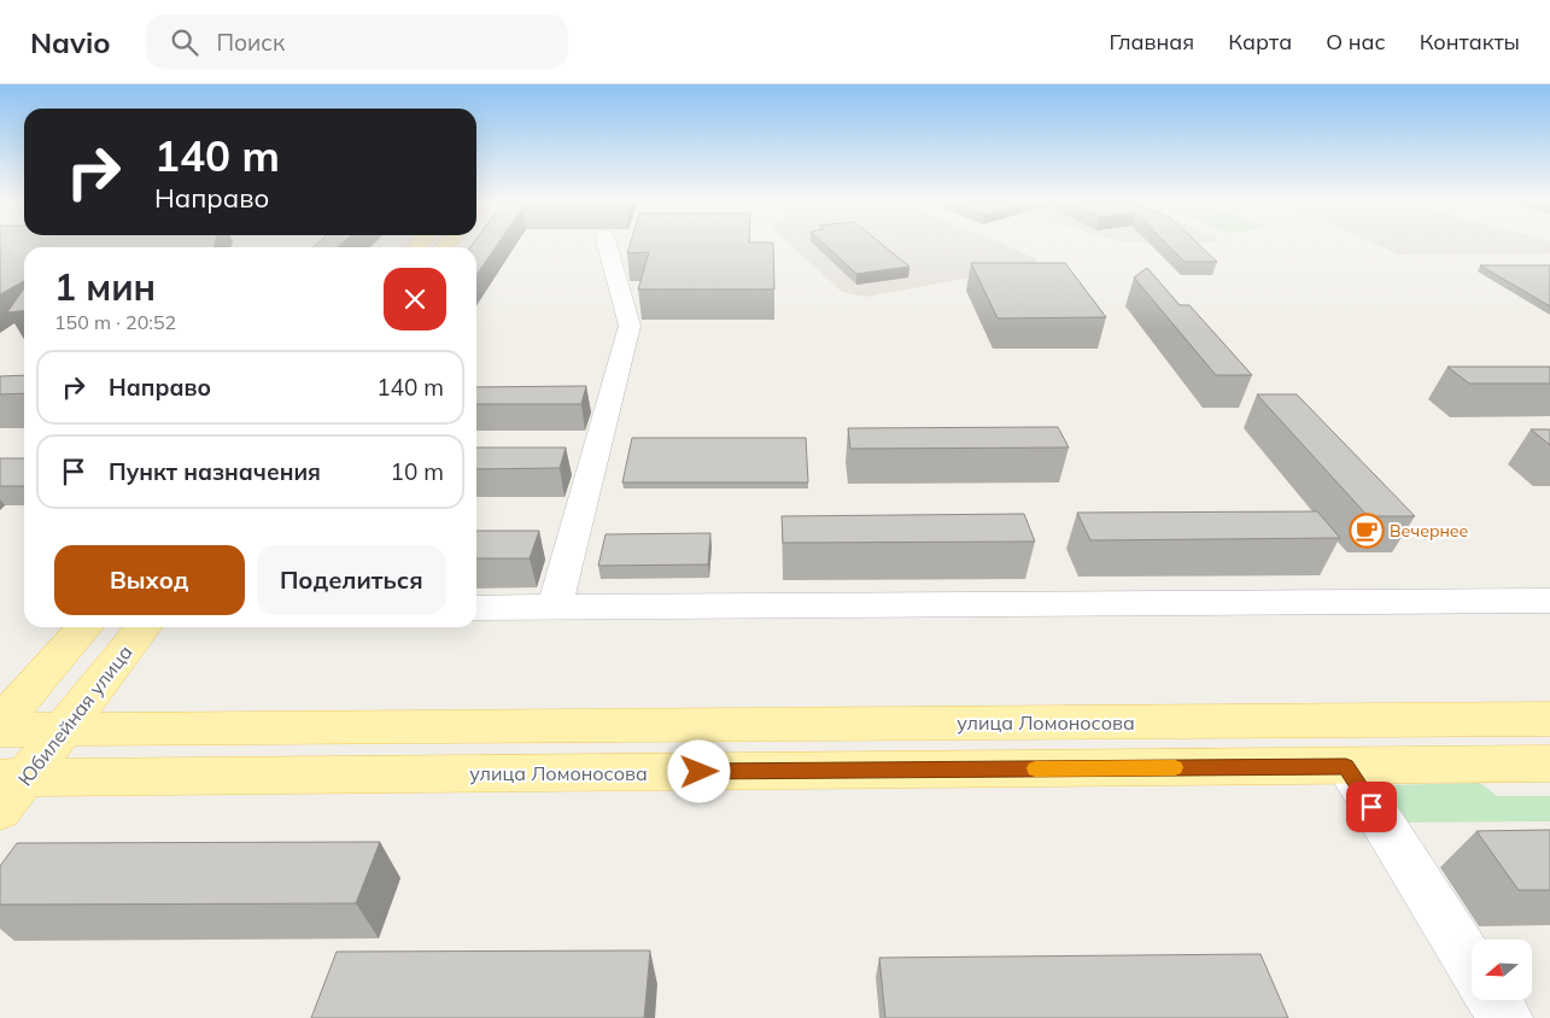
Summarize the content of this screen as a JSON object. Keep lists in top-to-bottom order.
{
  "streets": {
    "main road": ["Юбилейная улица", "улица Ломоносова"]
  },
  "crossings": [
    ["Юбилейная улица", "улица Ломоносова"]
  ],
  "places": {
    "cafe": ["Вечернее"]
  },
  "north": "left",
  "page": {
    "header": "Navio",
    "search": "Поиск",
    "nav": [
      "Главная",
      "Карта",
      "О нас",
      "Контакты"
    ],
    "turn": ["140 m", "Направо"],
    "heading": ["1 мин", "150 m · 20:52"],
    "list": [
      {
        "name": "Направо",
        "value": "140 m"
      },
      {
        "name": "Пункт назначения",
        "value": "10 m"
      }
    ],
    "buttons": ["Выход", "Поделиться"]
  }
}
